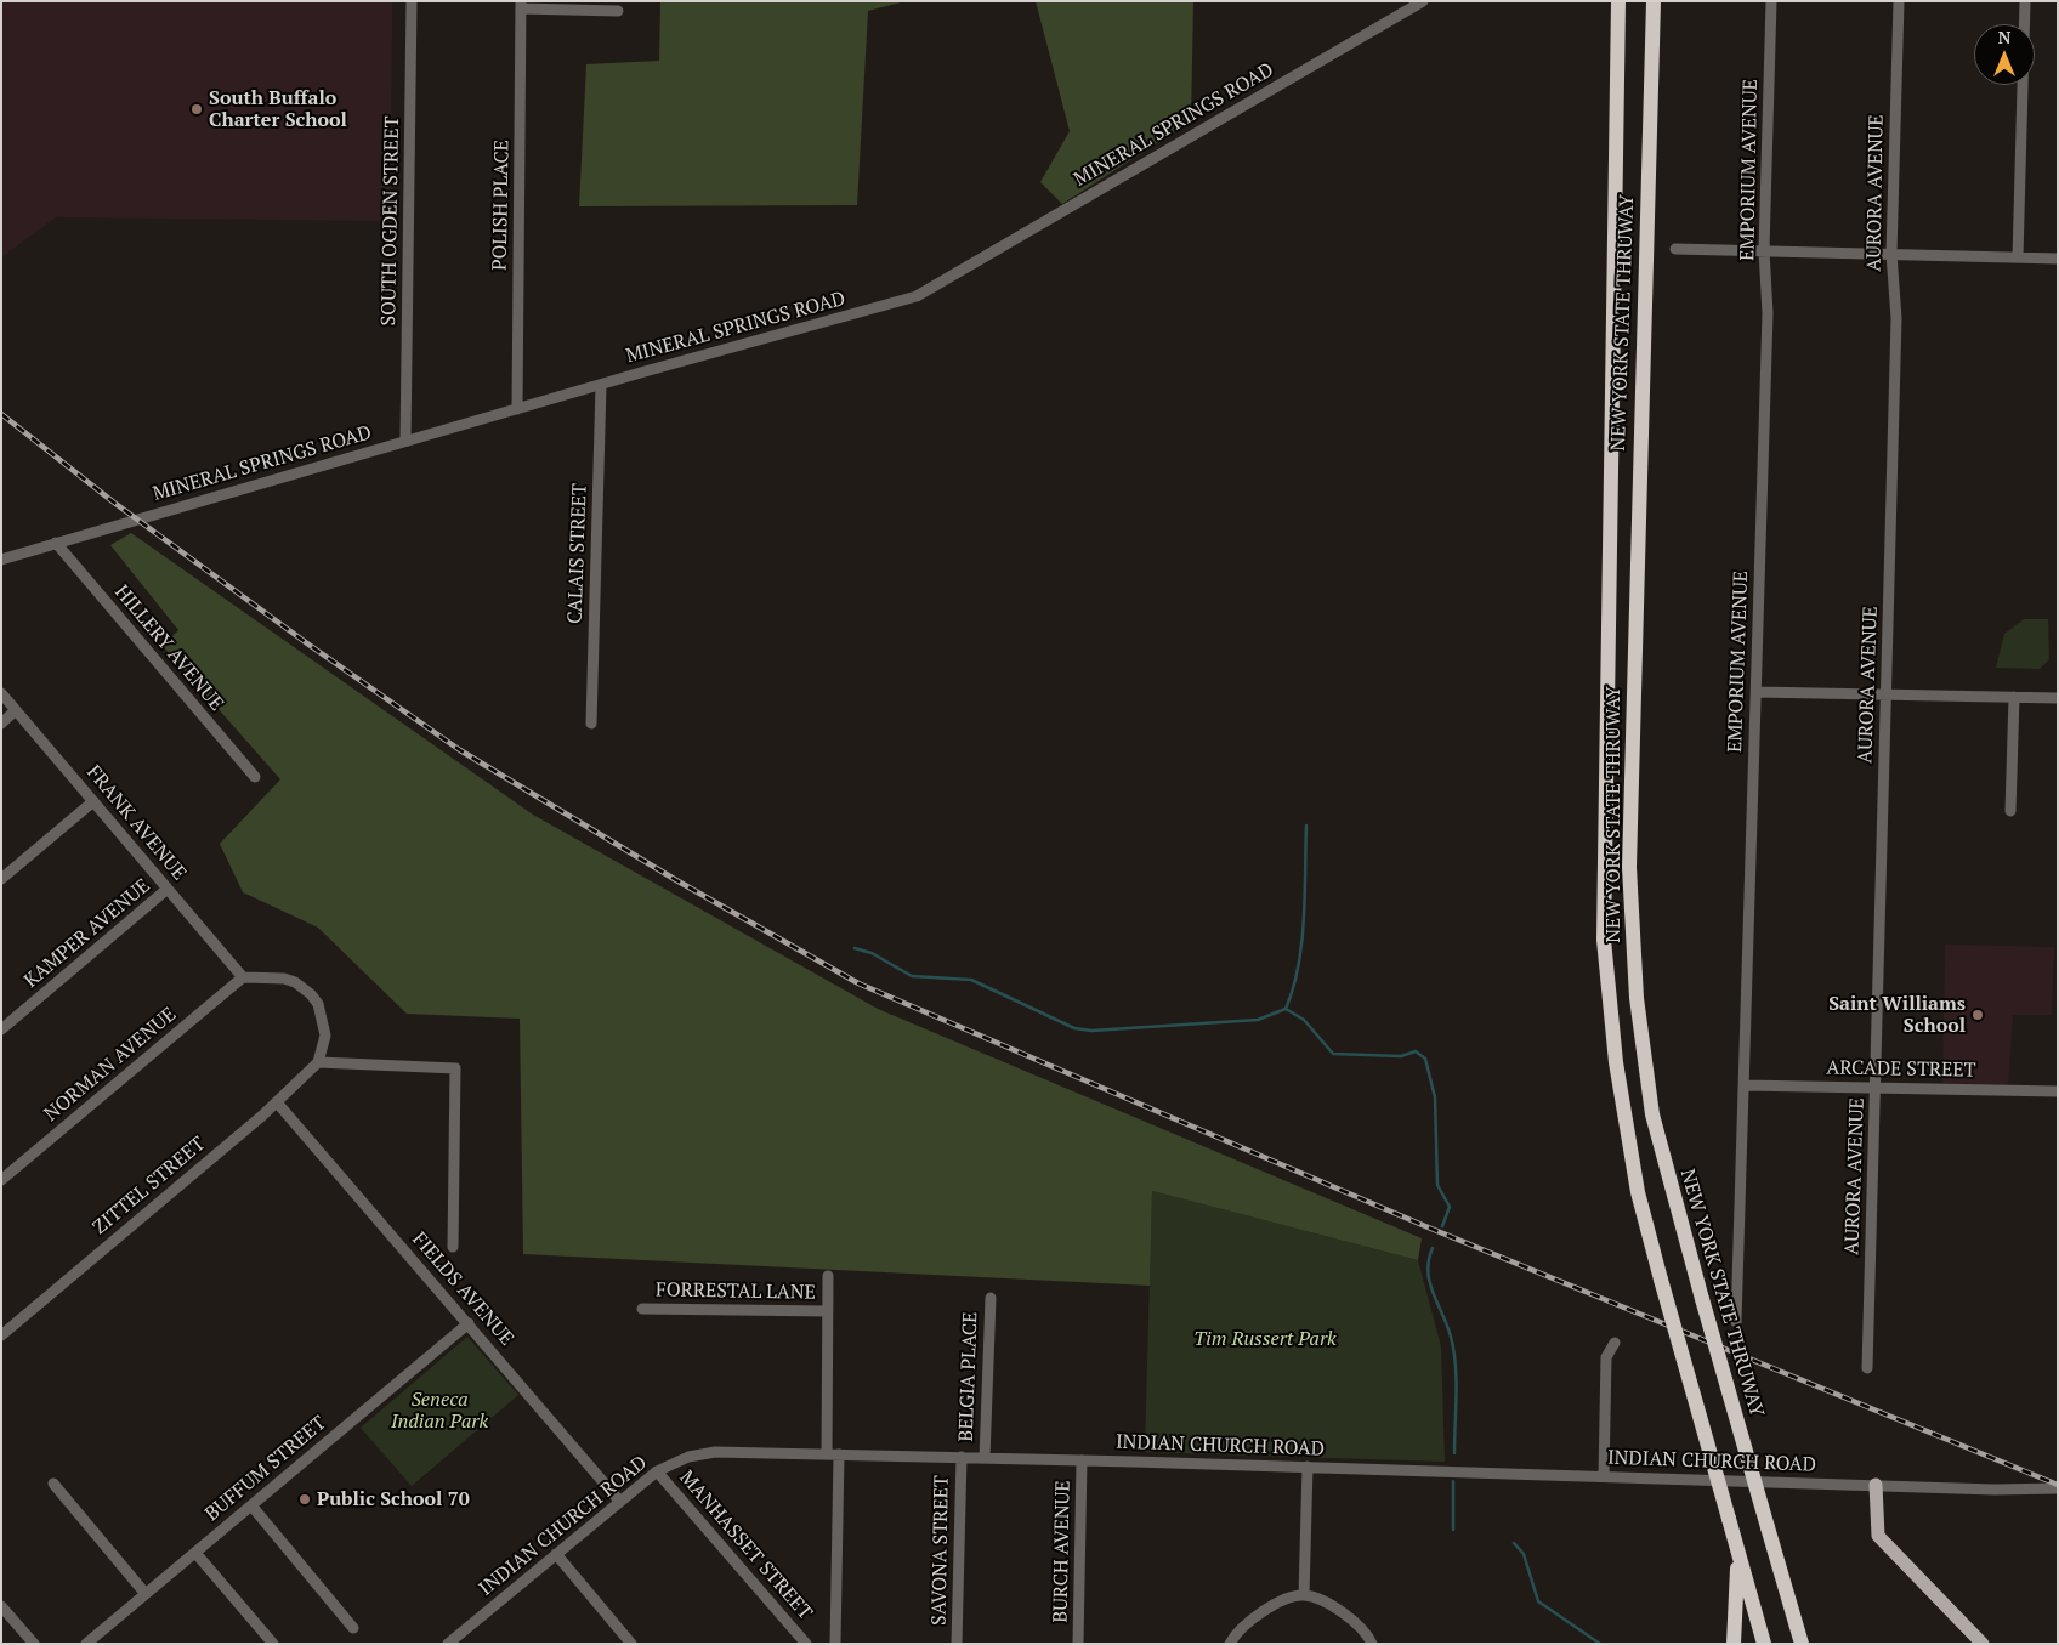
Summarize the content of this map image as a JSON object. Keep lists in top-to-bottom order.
{
  "streets": {
    "highway": ["NEW YORK STATE THRUWAY"],
    "street": [
      "MINERAL SPRINGS ROAD",
      "EMPORIUM AVENUE",
      "AURORA AVENUE",
      "POLISH PLACE",
      "SOUTH OGDEN STREET",
      "CALAIS STREET",
      "HILLERY AVENUE",
      "FRANK AVENUE",
      "KAMPER AVENUE",
      "NORMAN AVENUE",
      "ARCADE STREET",
      "ZITTEL STREET",
      "FIELDS AVENUE",
      "FORRESTAL LANE",
      "BELGIA PLACE",
      "INDIAN CHURCH ROAD",
      "BUFFUM STREET",
      "MANHASSET STREET",
      "SAVONA STREET",
      "BURCH AVENUE"
    ]
  },
  "crossings": [
    ["MINERAL SPRINGS ROAD", "POLISH PLACE"],
    ["MINERAL SPRINGS ROAD", "SOUTH OGDEN STREET"],
    ["MINERAL SPRINGS ROAD", "CALAIS STREET"],
    ["MINERAL SPRINGS ROAD", "HILLERY AVENUE"],
    ["EMPORIUM AVENUE", "ARCADE STREET"],
    ["AURORA AVENUE", "ARCADE STREET"],
    ["FRANK AVENUE", "KAMPER AVENUE"],
    ["FRANK AVENUE", "NORMAN AVENUE"],
    ["ZITTEL STREET", "FIELDS AVENUE"],
    ["FIELDS AVENUE", "INDIAN CHURCH ROAD"],
    ["FIELDS AVENUE", "BUFFUM STREET"],
    ["BELGIA PLACE", "INDIAN CHURCH ROAD"],
    ["INDIAN CHURCH ROAD", "MANHASSET STREET"],
    ["INDIAN CHURCH ROAD", "SAVONA STREET"],
    ["INDIAN CHURCH ROAD", "BURCH AVENUE"]
  ],
  "parks": ["Tim Russert Park", "Seneca Indian Park"],
  "places": ["South Buffalo Charter School", "Saint Williams School", "Public School 70"],
  "north": "top"
}
